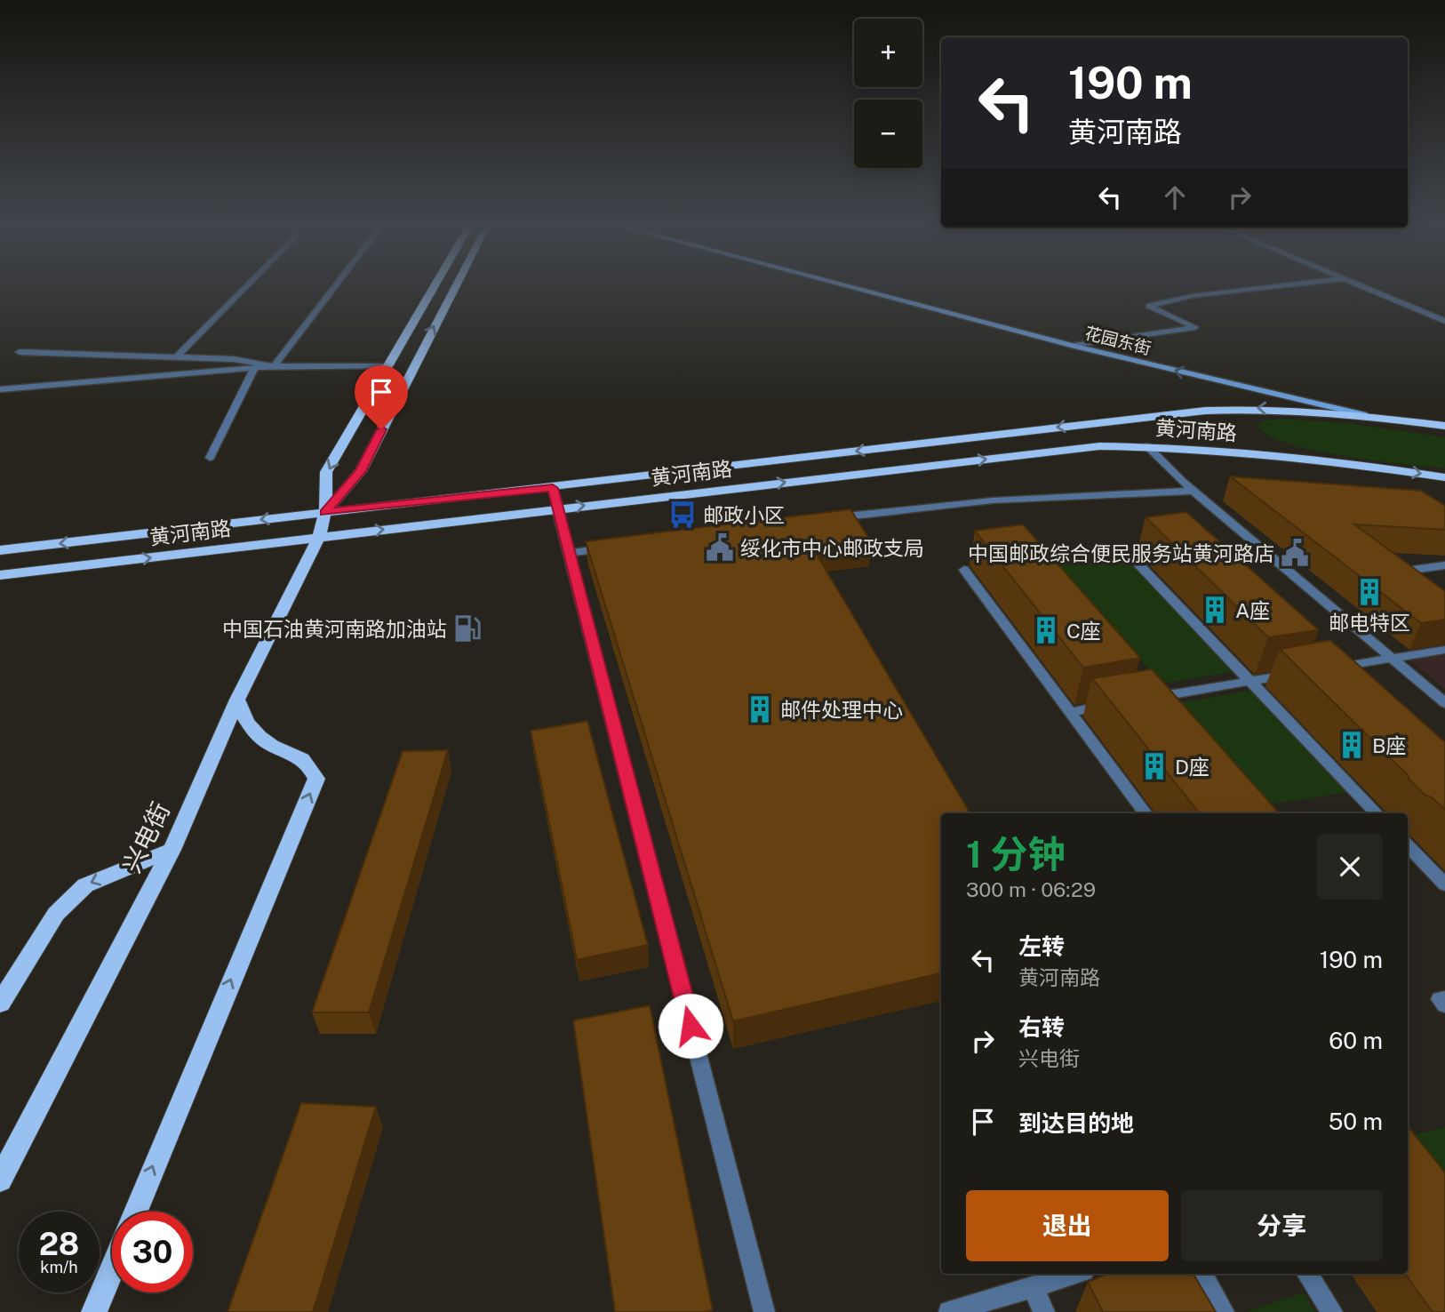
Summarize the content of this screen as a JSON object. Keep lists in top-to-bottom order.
{
  "streets": {
    "main road": ["花园东街", "黄河南路", "兴电街"]
  },
  "crossings": [
    ["花园东街", "黄河南路"],
    ["黄河南路", "兴电街"]
  ],
  "one_way": ["花园东街"],
  "places": {
    "bus stop": ["邮政小区"],
    "public building": ["绥化市中心邮政支局", "中国邮政综合便民服务站黄河路店"],
    "building": [
      "邮电特区",
      "A座",
      "C座",
      "邮件处理中心",
      "B座",
      "D座"
    ],
    "fuel station": ["中国石油黄河南路加油站"]
  },
  "page": {
    "map_buttons": ["+", "−"],
    "turn": ["190 m", "黄河南路"],
    "heading": ["1 分钟", "300 m · 06:29"],
    "list": [
      {
        "name": "左转",
        "note": "黄河南路",
        "value": "190 m"
      },
      {
        "name": "右转",
        "note": "兴电街",
        "value": "60 m"
      },
      {
        "name": "到达目的地",
        "value": "50 m"
      }
    ],
    "buttons": ["退出", "分享"],
    "speed": "28 km/h",
    "limit": "30"
  }
}
